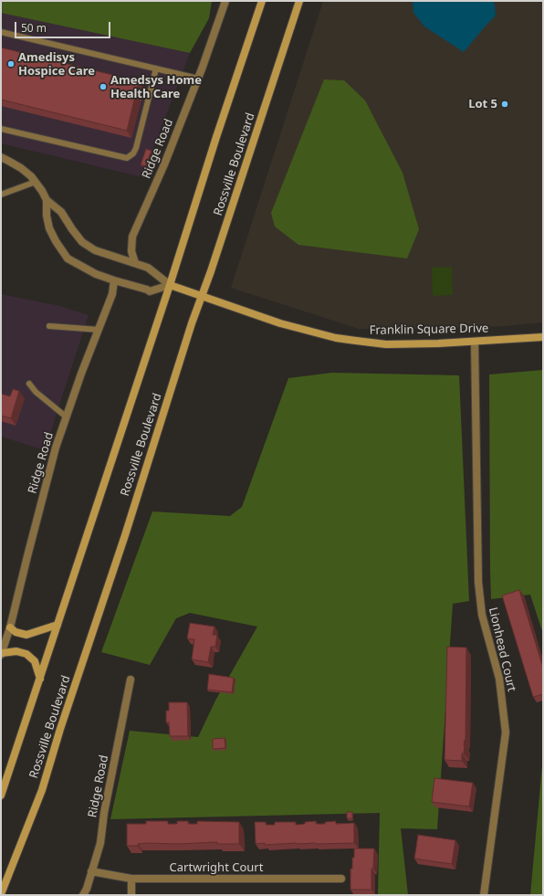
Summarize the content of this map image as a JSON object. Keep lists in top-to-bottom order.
{
  "streets": {
    "main road": ["Rossville Boulevard", "Franklin Square Drive"],
    "street": ["Ridge Road", "Lionhead Court", "Cartwright Court"]
  },
  "crossings": [
    ["Ridge Road", "Franklin Square Drive"],
    ["Ridge Road", "Cartwright Court"],
    ["Rossville Boulevard", "Franklin Square Drive"],
    ["Franklin Square Drive", "Lionhead Court"]
  ],
  "places": ["Amedisys Hospice Care", "Amedsys Home Health Care", "Lot 5"],
  "scale_bar": "50 m"
}
